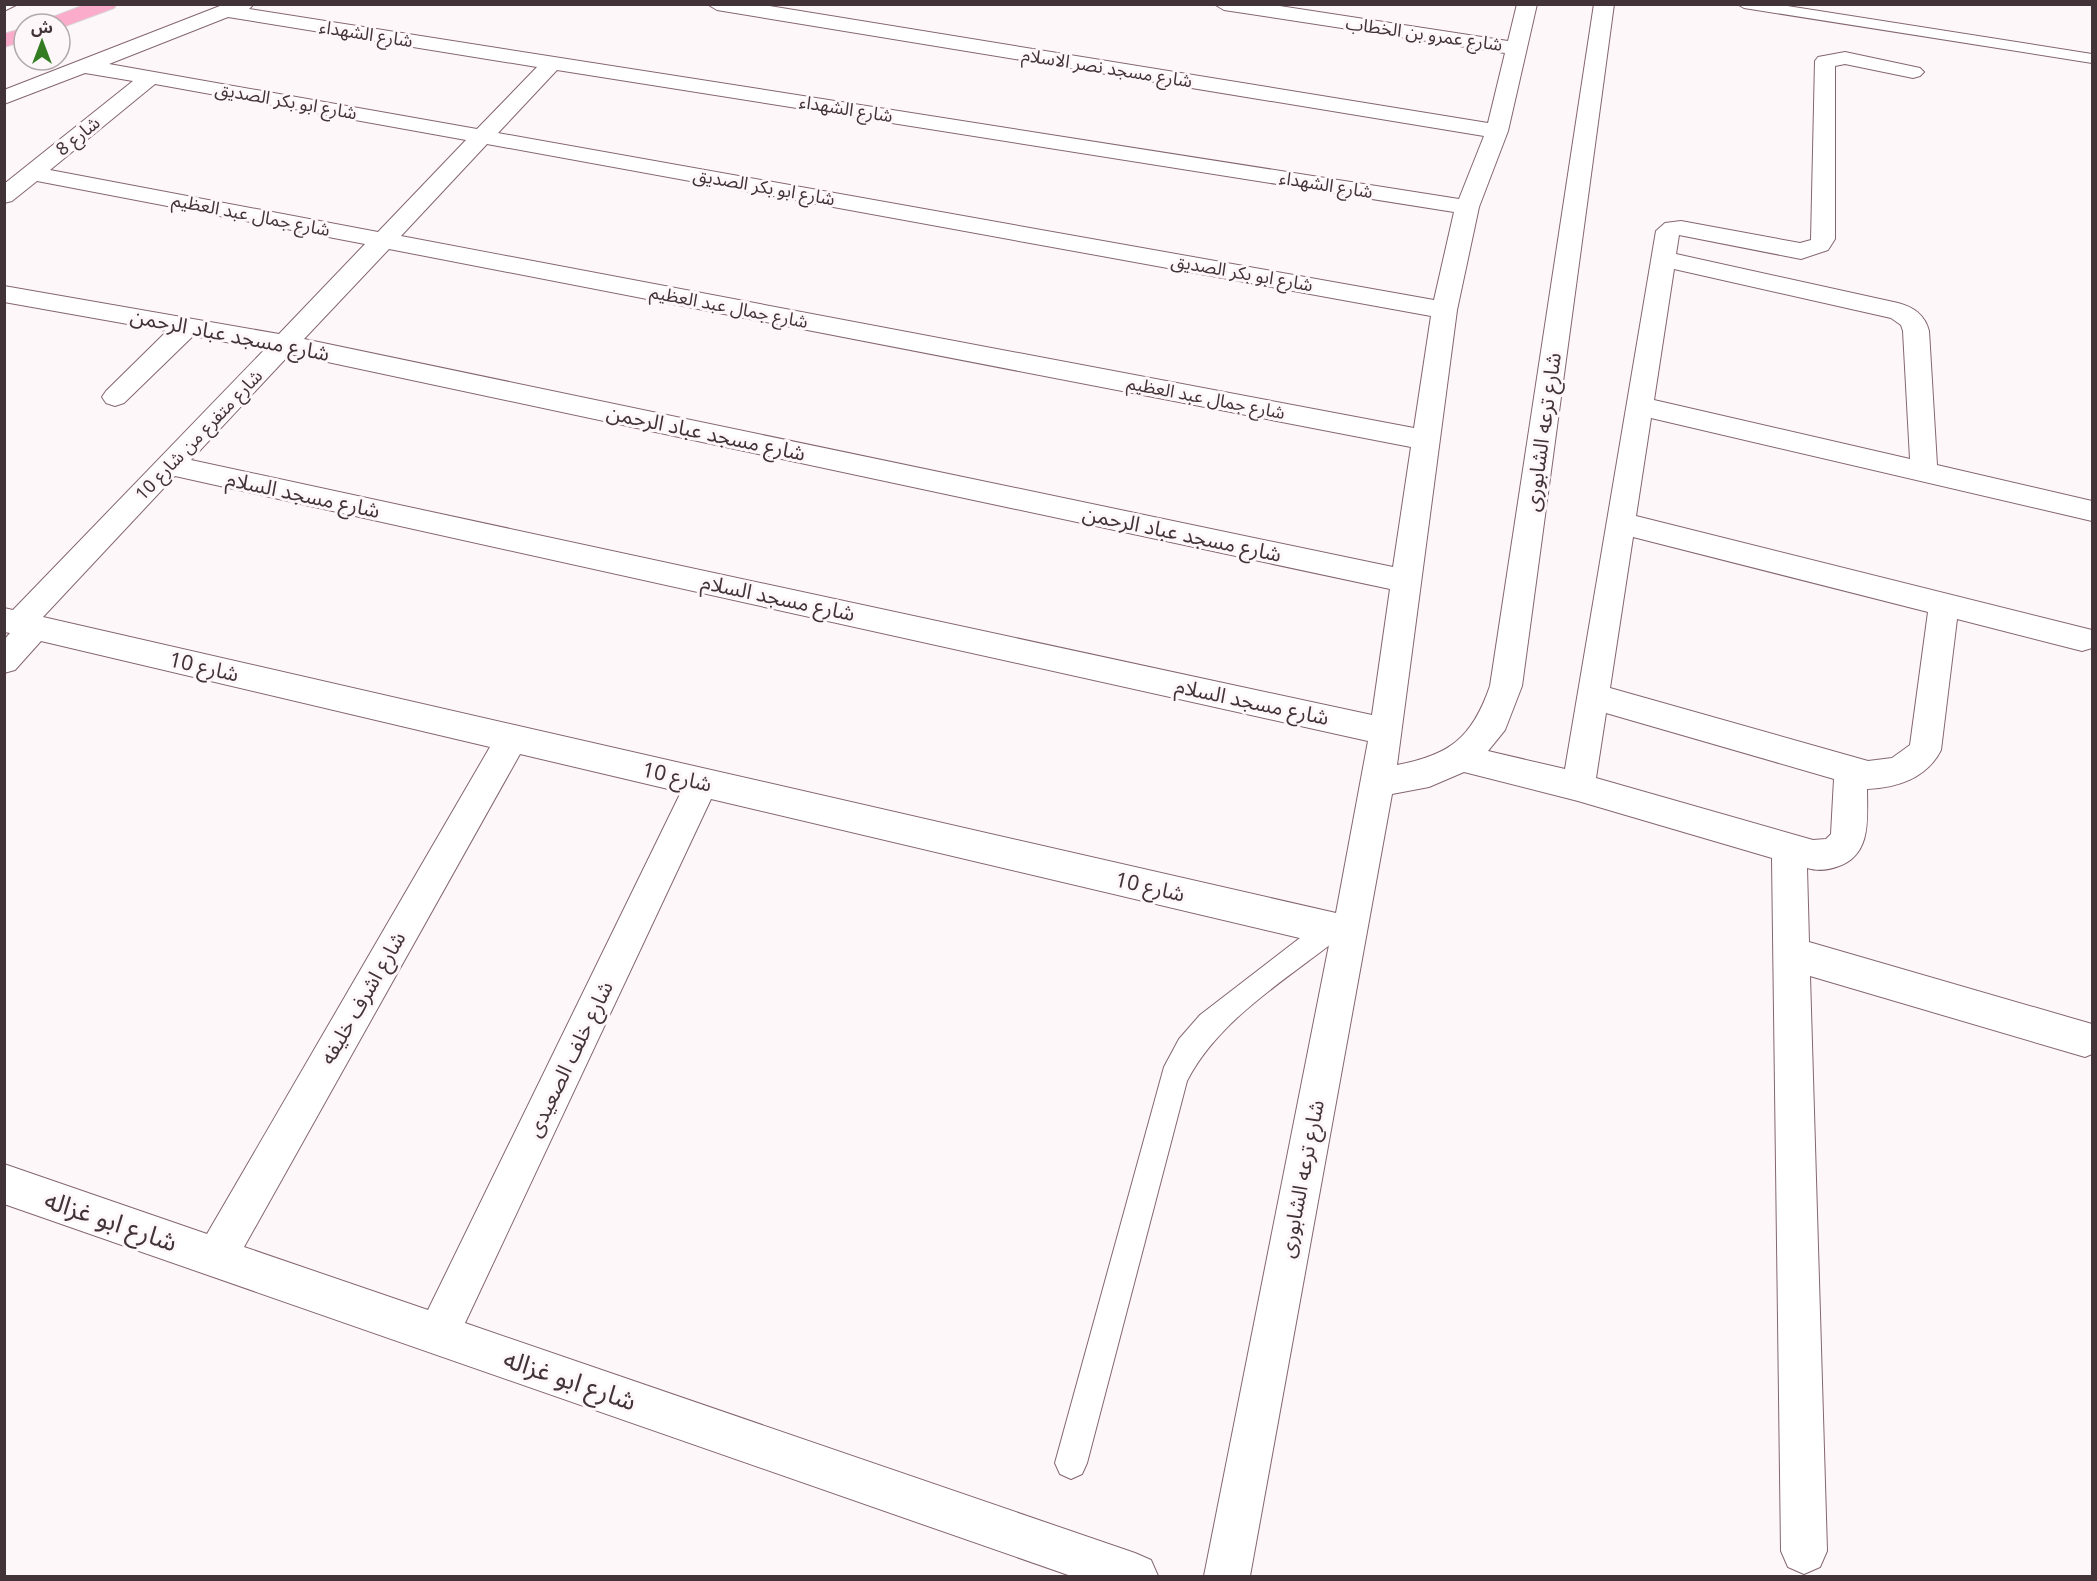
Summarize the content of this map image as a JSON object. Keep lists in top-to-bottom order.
{
  "streets": {
    "street": [
      "شارع الشهداء",
      "شارع عمرو بن الخطاب",
      "شارع مسجد نصر الاسلام",
      "شارع ابو بكر الصديق",
      "شارع 8",
      "شارع جمال عبد العظيم",
      "شارع مسجد عباد الرحمن",
      "شارع ترعه الشابورى",
      "شارع متفرع من شارع 10",
      "شارع مسجد السلام",
      "شارع 10",
      "شارع اشرف خليفه",
      "شارع خلف الصعيدى",
      "شارع ابو غزاله"
    ]
  },
  "crossings": [
    ["شارع الشهداء", "شارع ترعه الشابورى"],
    ["شارع الشهداء", "شارع متفرع من شارع 10"],
    ["شارع عمرو بن الخطاب", "شارع ترعه الشابورى"],
    ["شارع مسجد نصر الاسلام", "شارع ترعه الشابورى"],
    ["شارع ابو بكر الصديق", "شارع 8"],
    ["شارع ابو بكر الصديق", "شارع ترعه الشابورى"],
    ["شارع ابو بكر الصديق", "شارع متفرع من شارع 10"],
    ["شارع 8", "شارع جمال عبد العظيم"],
    ["شارع جمال عبد العظيم", "شارع ترعه الشابورى"],
    ["شارع جمال عبد العظيم", "شارع متفرع من شارع 10"],
    ["شارع مسجد عباد الرحمن", "شارع ترعه الشابورى"],
    ["شارع مسجد عباد الرحمن", "شارع متفرع من شارع 10"],
    ["شارع ترعه الشابورى", "شارع مسجد السلام"],
    ["شارع ترعه الشابورى", "شارع 10"],
    ["شارع متفرع من شارع 10", "شارع مسجد السلام"],
    ["شارع متفرع من شارع 10", "شارع 10"],
    ["شارع 10", "شارع اشرف خليفه"],
    ["شارع 10", "شارع خلف الصعيدى"],
    ["شارع اشرف خليفه", "شارع ابو غزاله"],
    ["شارع خلف الصعيدى", "شارع ابو غزاله"]
  ],
  "north": "top"
}
